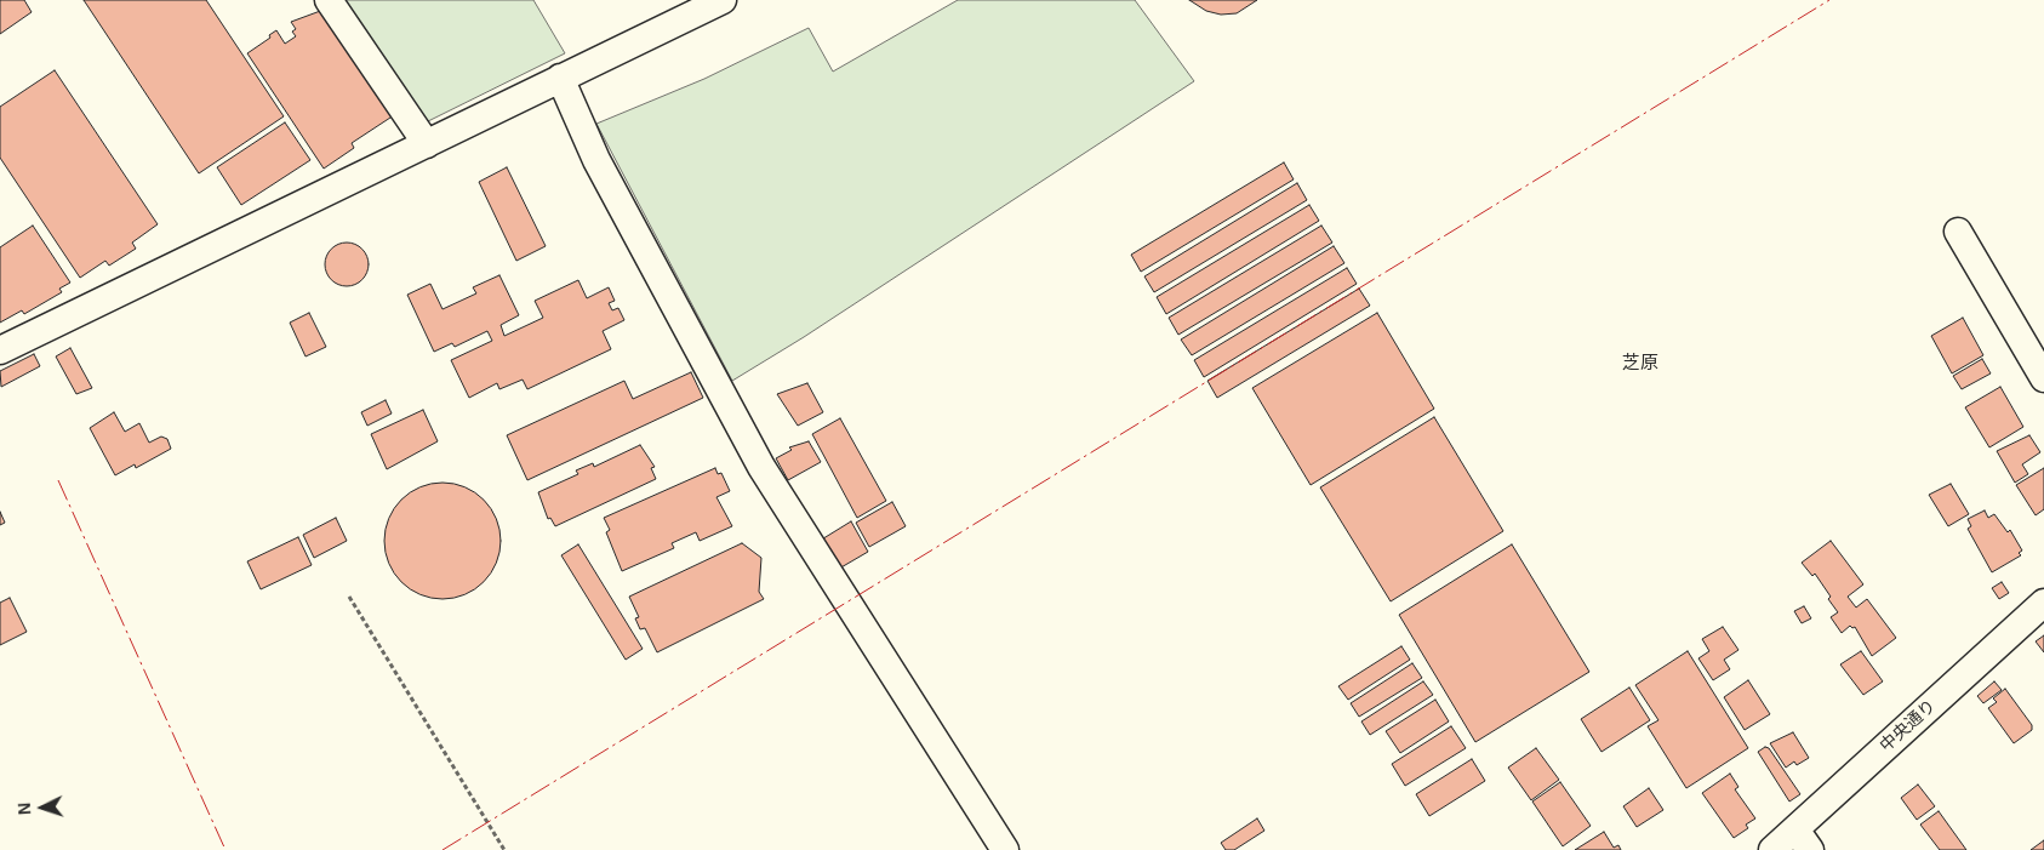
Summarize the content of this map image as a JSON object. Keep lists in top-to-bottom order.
{
  "streets": {
    "street": ["中央通り"]
  },
  "districts": ["芝原"],
  "north": "left"
}
